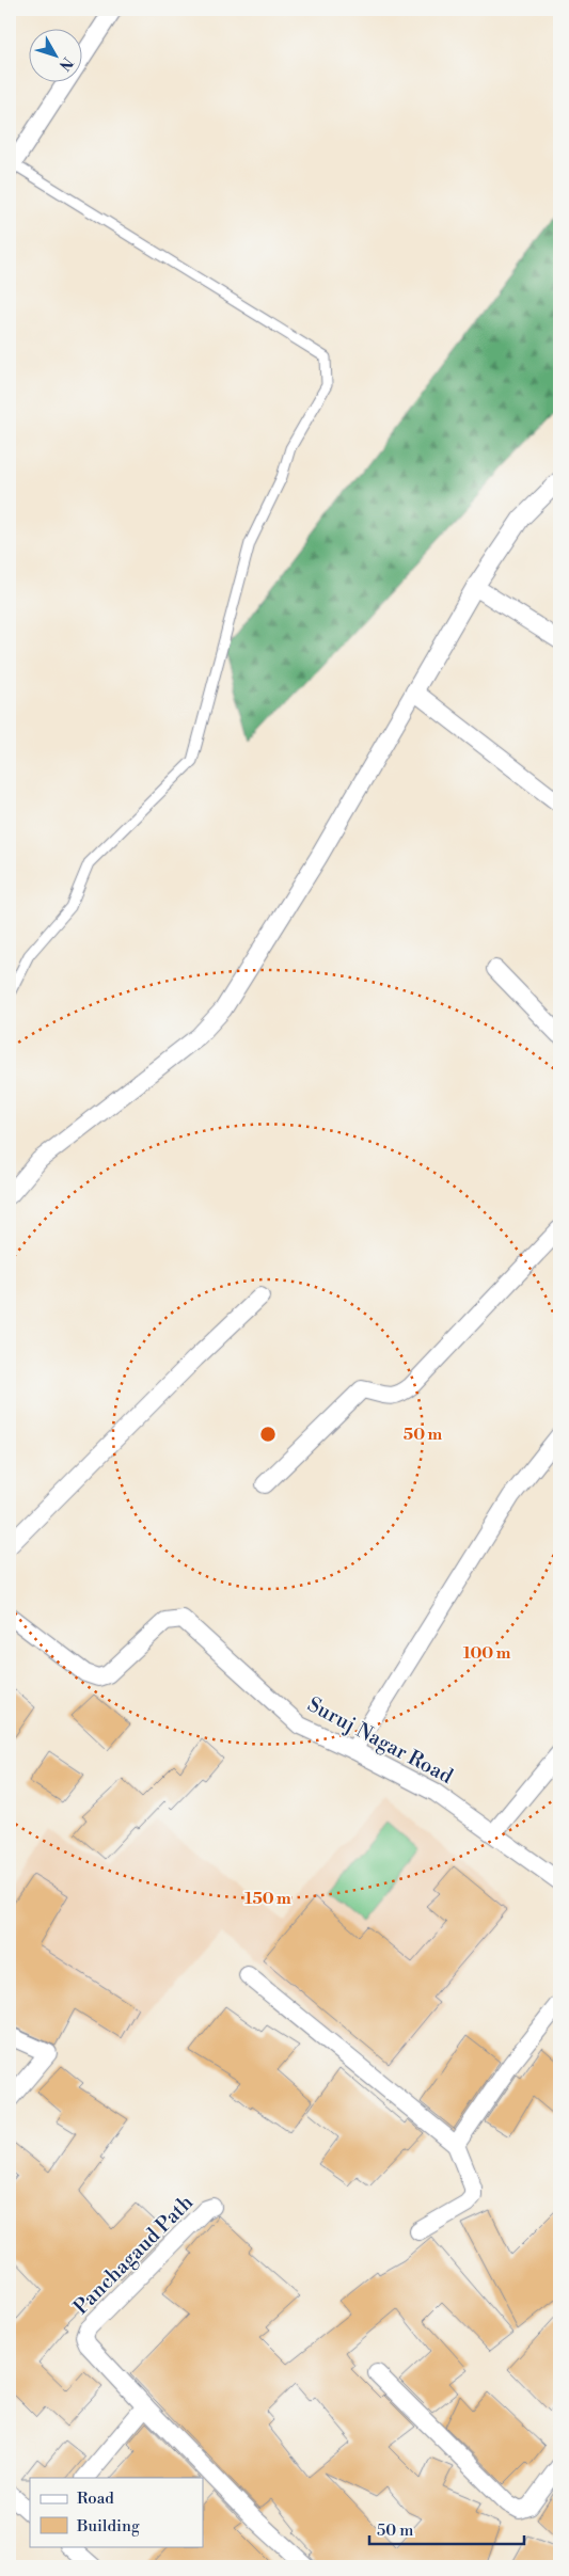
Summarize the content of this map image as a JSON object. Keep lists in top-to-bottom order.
{
  "streets": {
    "street": ["Suruj Nagar Road", "Panchagaud Path"]
  },
  "legend": ["Road", "Building"],
  "scale_bar": "50 m",
  "north": "bottom right",
  "rings": ["50 m", "100 m", "150 m"]
}
